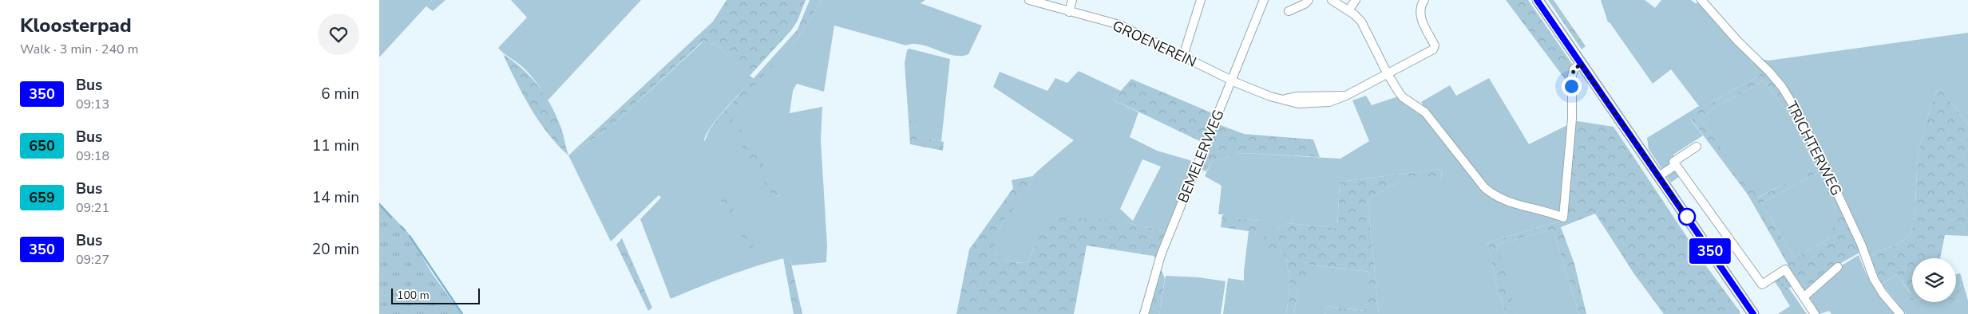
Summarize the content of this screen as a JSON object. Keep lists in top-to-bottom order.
{
  "streets": {
    "street": ["GROENEREIN", "TRICHTERWEG", "BEMELERWEG"]
  },
  "crossings": [
    ["GROENEREIN", "BEMELERWEG"]
  ],
  "lines": ["bus line 350"],
  "scale_bar": "100 m",
  "page": {
    "heading": ["Kloosterpad", "Walk · 3 min · 240 m"],
    "on_map": "350",
    "list": [
      {
        "mark": "350",
        "name": "Bus",
        "note": "09:13",
        "value": "6 min"
      },
      {
        "mark": "650",
        "name": "Bus",
        "note": "09:18",
        "value": "11 min"
      },
      {
        "mark": "659",
        "name": "Bus",
        "note": "09:21",
        "value": "14 min"
      },
      {
        "mark": "350",
        "name": "Bus",
        "note": "09:27",
        "value": "20 min"
      }
    ],
    "scale": "100 m"
  }
}
